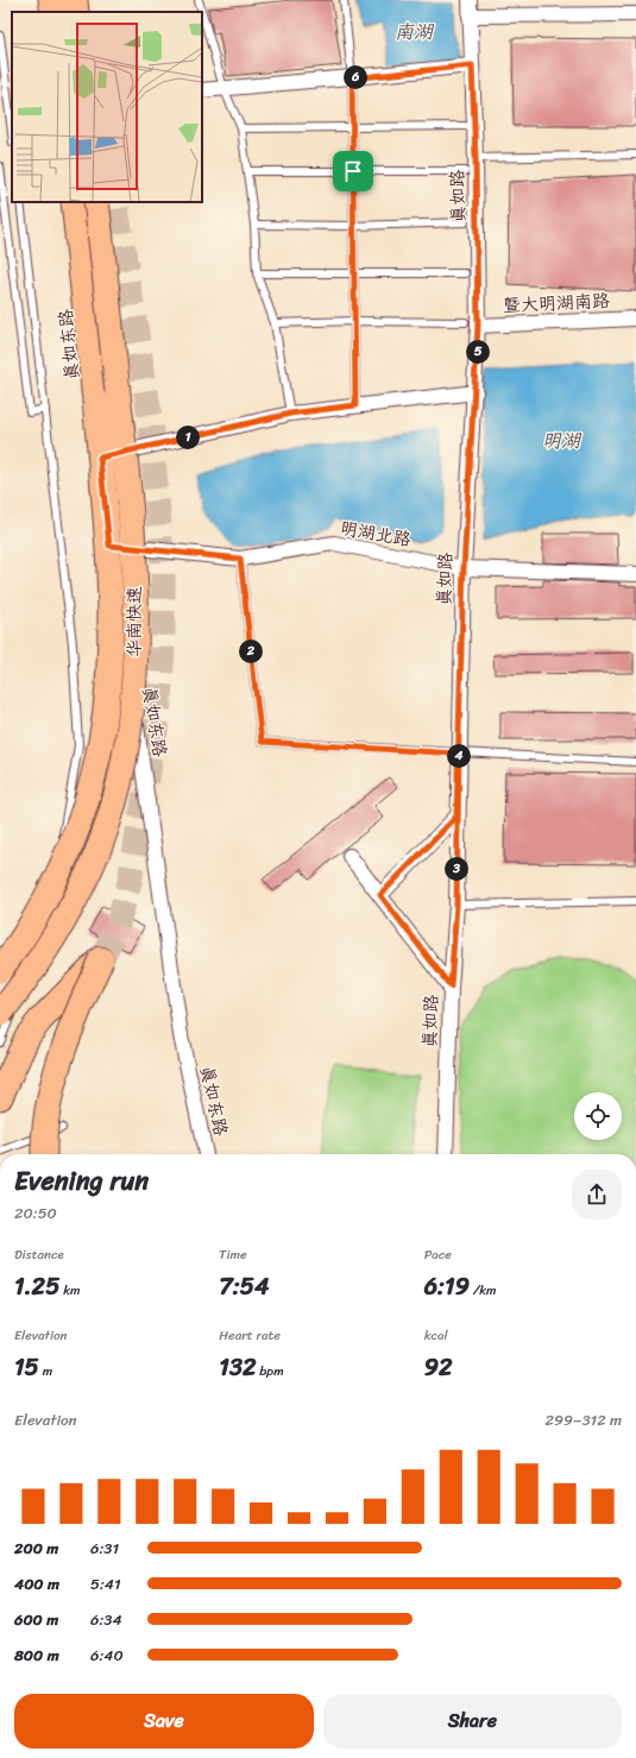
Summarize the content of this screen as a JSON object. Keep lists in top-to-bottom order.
{
  "streets": {
    "highway": ["华南快速"],
    "street": [
      "真如路",
      "暨大明湖南路",
      "真如东路",
      "明湖北路"
    ]
  },
  "crossings": [
    ["真如路", "暨大明湖南路"],
    ["真如路", "明湖北路"],
    ["真如东路", "明湖北路"]
  ],
  "water": ["南湖", "明湖"],
  "page": {
    "pins": [
      "6",
      "5",
      "1",
      "2",
      "4",
      "3"
    ],
    "heading": ["Evening run", "20:50"],
    "stats": [
      ["Distance", "1.25 km"],
      ["Time", "7:54"],
      ["Pace", "6:19 /km"],
      ["Elevation", "15 m"],
      ["Heart rate", "132 bpm"],
      ["kcal", "92"]
    ],
    "chart": ["Elevation", "299–312 m"],
    "list": [
      {
        "name": "200 m",
        "note": "6:31"
      },
      {
        "name": "400 m",
        "note": "5:41"
      },
      {
        "name": "600 m",
        "note": "6:34"
      },
      {
        "name": "800 m",
        "note": "6:40"
      }
    ],
    "buttons": ["Save", "Share"]
  }
}
